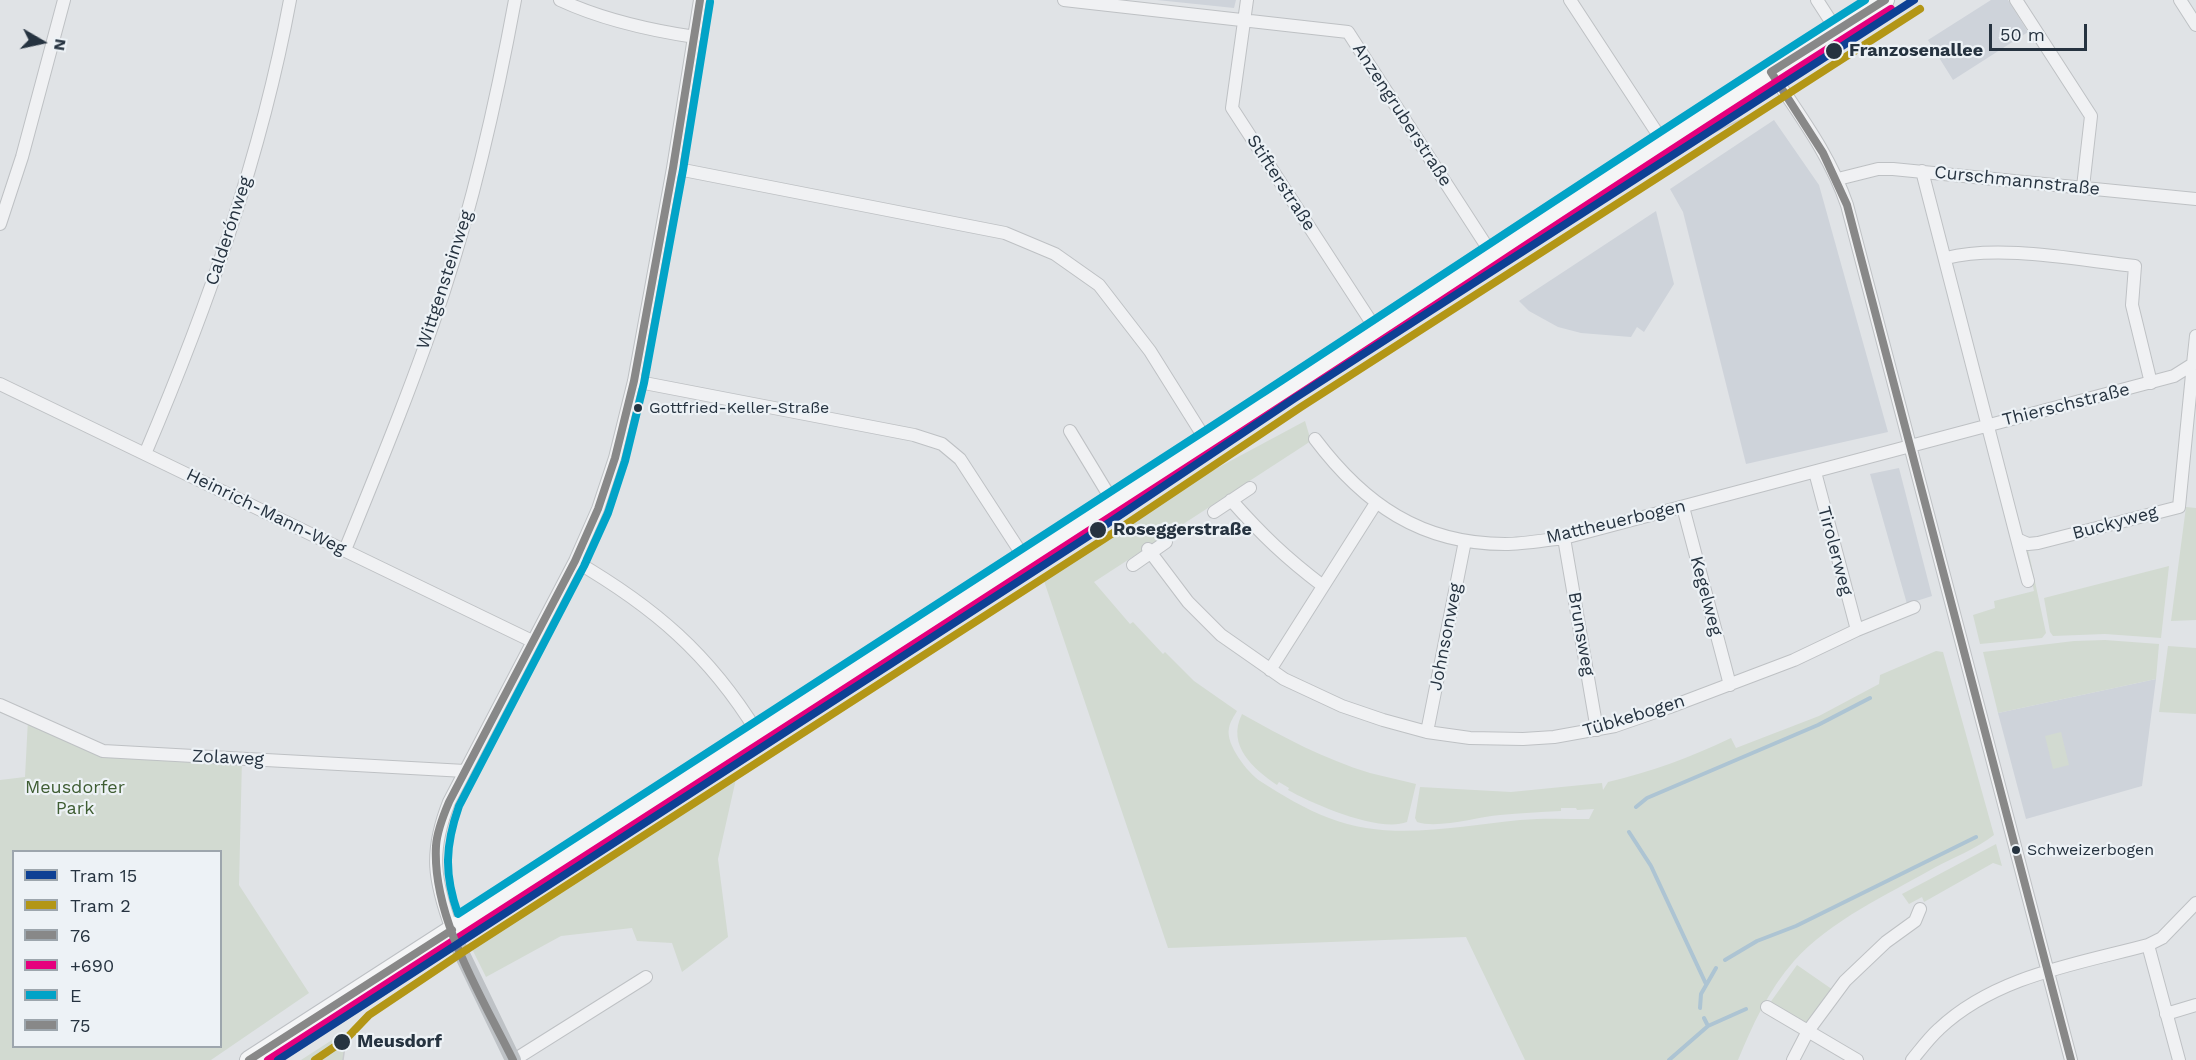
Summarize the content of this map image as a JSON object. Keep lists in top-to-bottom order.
{
  "streets": {
    "street": [
      "Anzengruberstraße",
      "Curschmannstraße",
      "Stifterstraße",
      "Calderónweg",
      "Wittgensteinweg",
      "Thierschstraße",
      "Heinrich-Mann-Weg",
      "Mattheuerbogen",
      "Buckyweg",
      "Tirolerweg",
      "Kegelweg",
      "Brunsweg",
      "Johnsonweg",
      "Tübkebogen",
      "Zolaweg"
    ]
  },
  "crossings": [
    ["Anzengruberstraße", "Stifterstraße"],
    ["Calderónweg", "Heinrich-Mann-Weg"],
    ["Wittgensteinweg", "Heinrich-Mann-Weg"],
    ["Thierschstraße", "Mattheuerbogen"],
    ["Thierschstraße", "Buckyweg"],
    ["Mattheuerbogen", "Tirolerweg"],
    ["Mattheuerbogen", "Kegelweg"],
    ["Mattheuerbogen", "Brunsweg"],
    ["Mattheuerbogen", "Johnsonweg"],
    ["Tirolerweg", "Tübkebogen"],
    ["Kegelweg", "Tübkebogen"],
    ["Brunsweg", "Tübkebogen"],
    ["Johnsonweg", "Tübkebogen"]
  ],
  "parks": ["Meusdorfer Park"],
  "places": [
    "Franzosenallee",
    "Gottfried-Keller-Straße",
    "Roseggerstraße",
    "Schweizerbogen",
    "Meusdorf"
  ],
  "lines": [
    "tram line 15",
    "transit line 76",
    "transit line E",
    "transit line 75",
    "tram line 2",
    "transit line +690"
  ],
  "legend": [
    "Tram 15",
    "Tram 2",
    "76",
    "+690",
    "E",
    "75"
  ],
  "scale_bar": "50 m",
  "north": "right"
}
